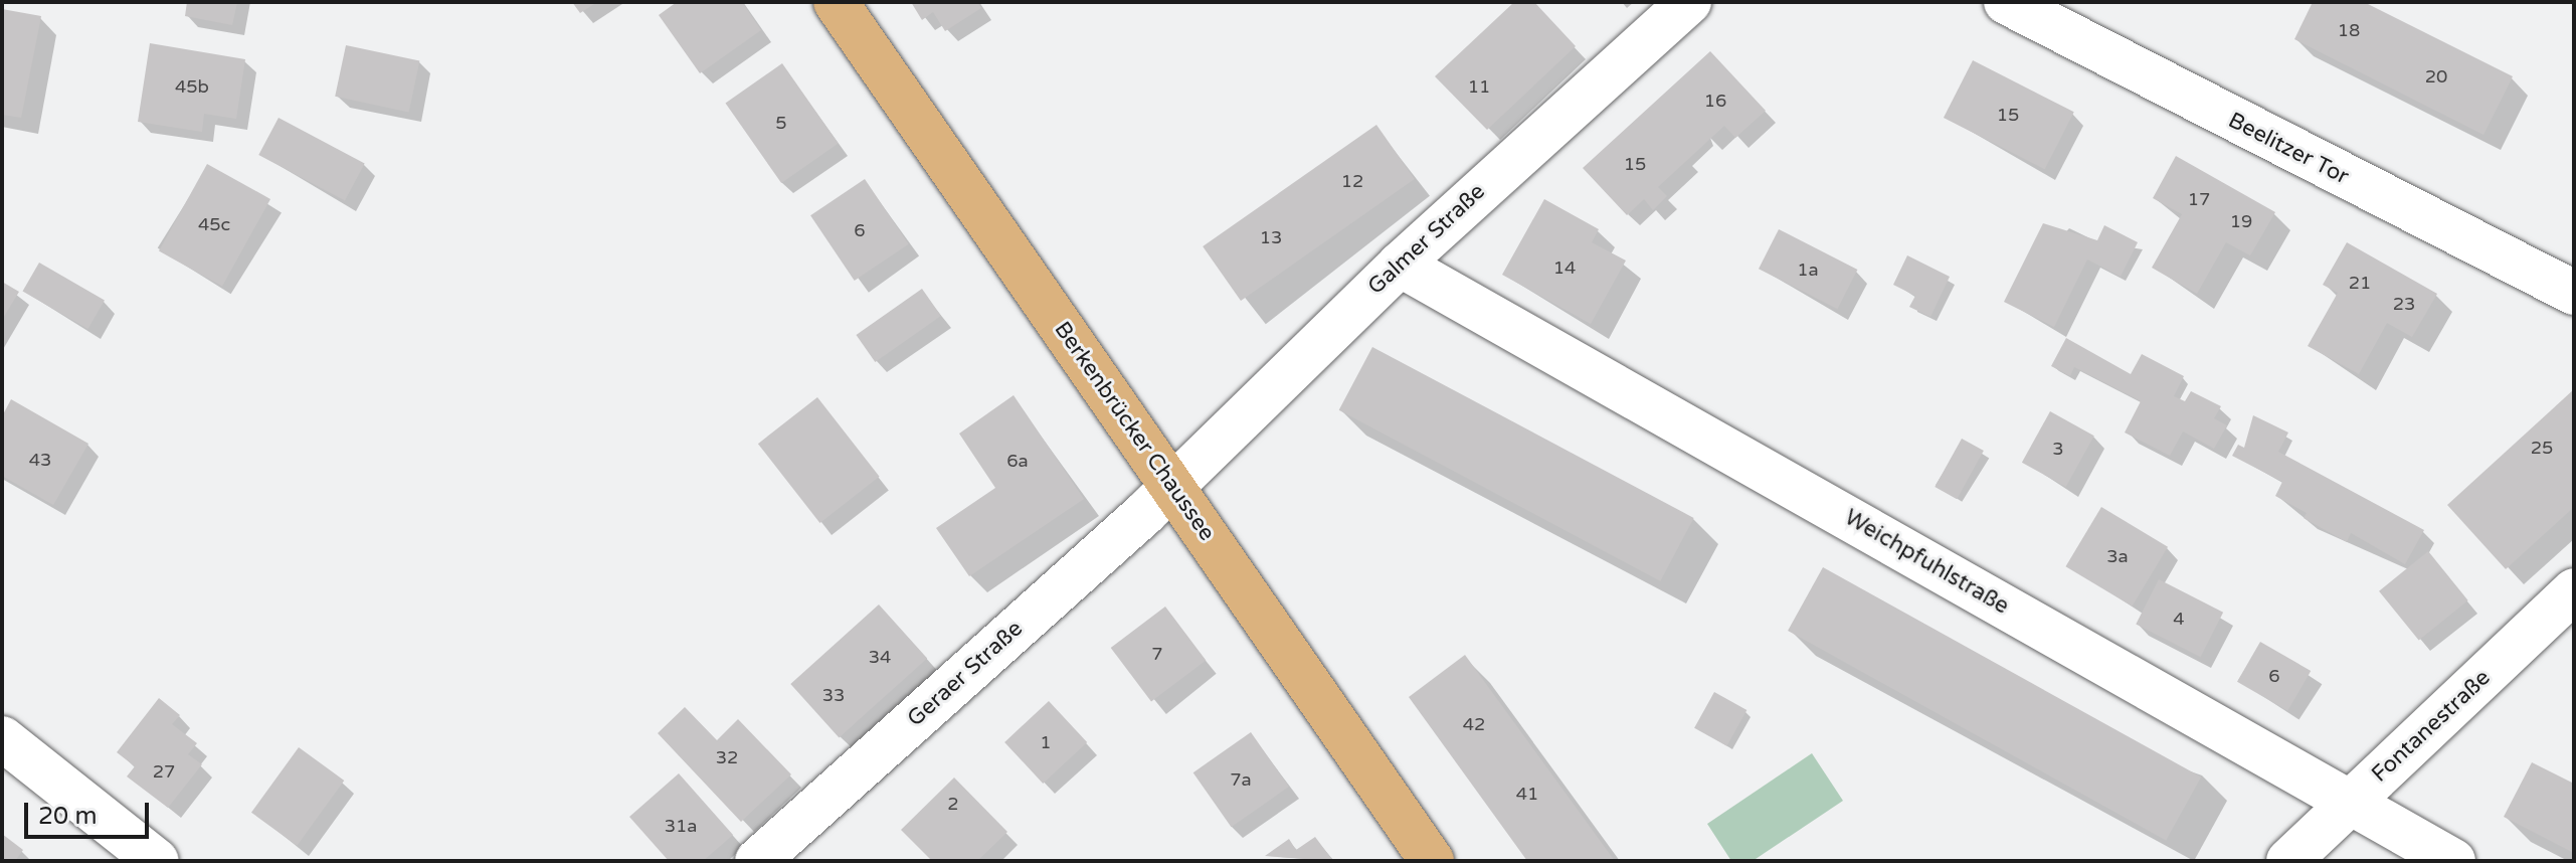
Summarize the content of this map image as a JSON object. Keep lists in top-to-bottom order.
{
  "streets": {
    "main road": ["Berkenbrücker Chaussee"],
    "street": [
      "Beelitzer Tor",
      "Galmer Straße",
      "Weichpfuhlstraße",
      "Geraer Straße",
      "Fontanestraße"
    ]
  },
  "crossings": [
    ["Galmer Straße", "Berkenbrücker Chaussee"],
    ["Galmer Straße", "Weichpfuhlstraße"],
    ["Galmer Straße", "Geraer Straße"],
    ["Berkenbrücker Chaussee", "Geraer Straße"],
    ["Weichpfuhlstraße", "Fontanestraße"]
  ],
  "house_numbers": [
    "18",
    "20",
    "45b",
    "11",
    "16",
    "15",
    "5",
    "15",
    "12",
    "17",
    "19",
    "45c",
    "6",
    "13",
    "14",
    "1a",
    "21",
    "23",
    "25",
    "3",
    "43",
    "6a",
    "3a",
    "4",
    "7",
    "34",
    "6",
    "33",
    "42",
    "1",
    "32",
    "27",
    "7a",
    "41",
    "2",
    "31a"
  ],
  "scale_bar": "20 m"
}
